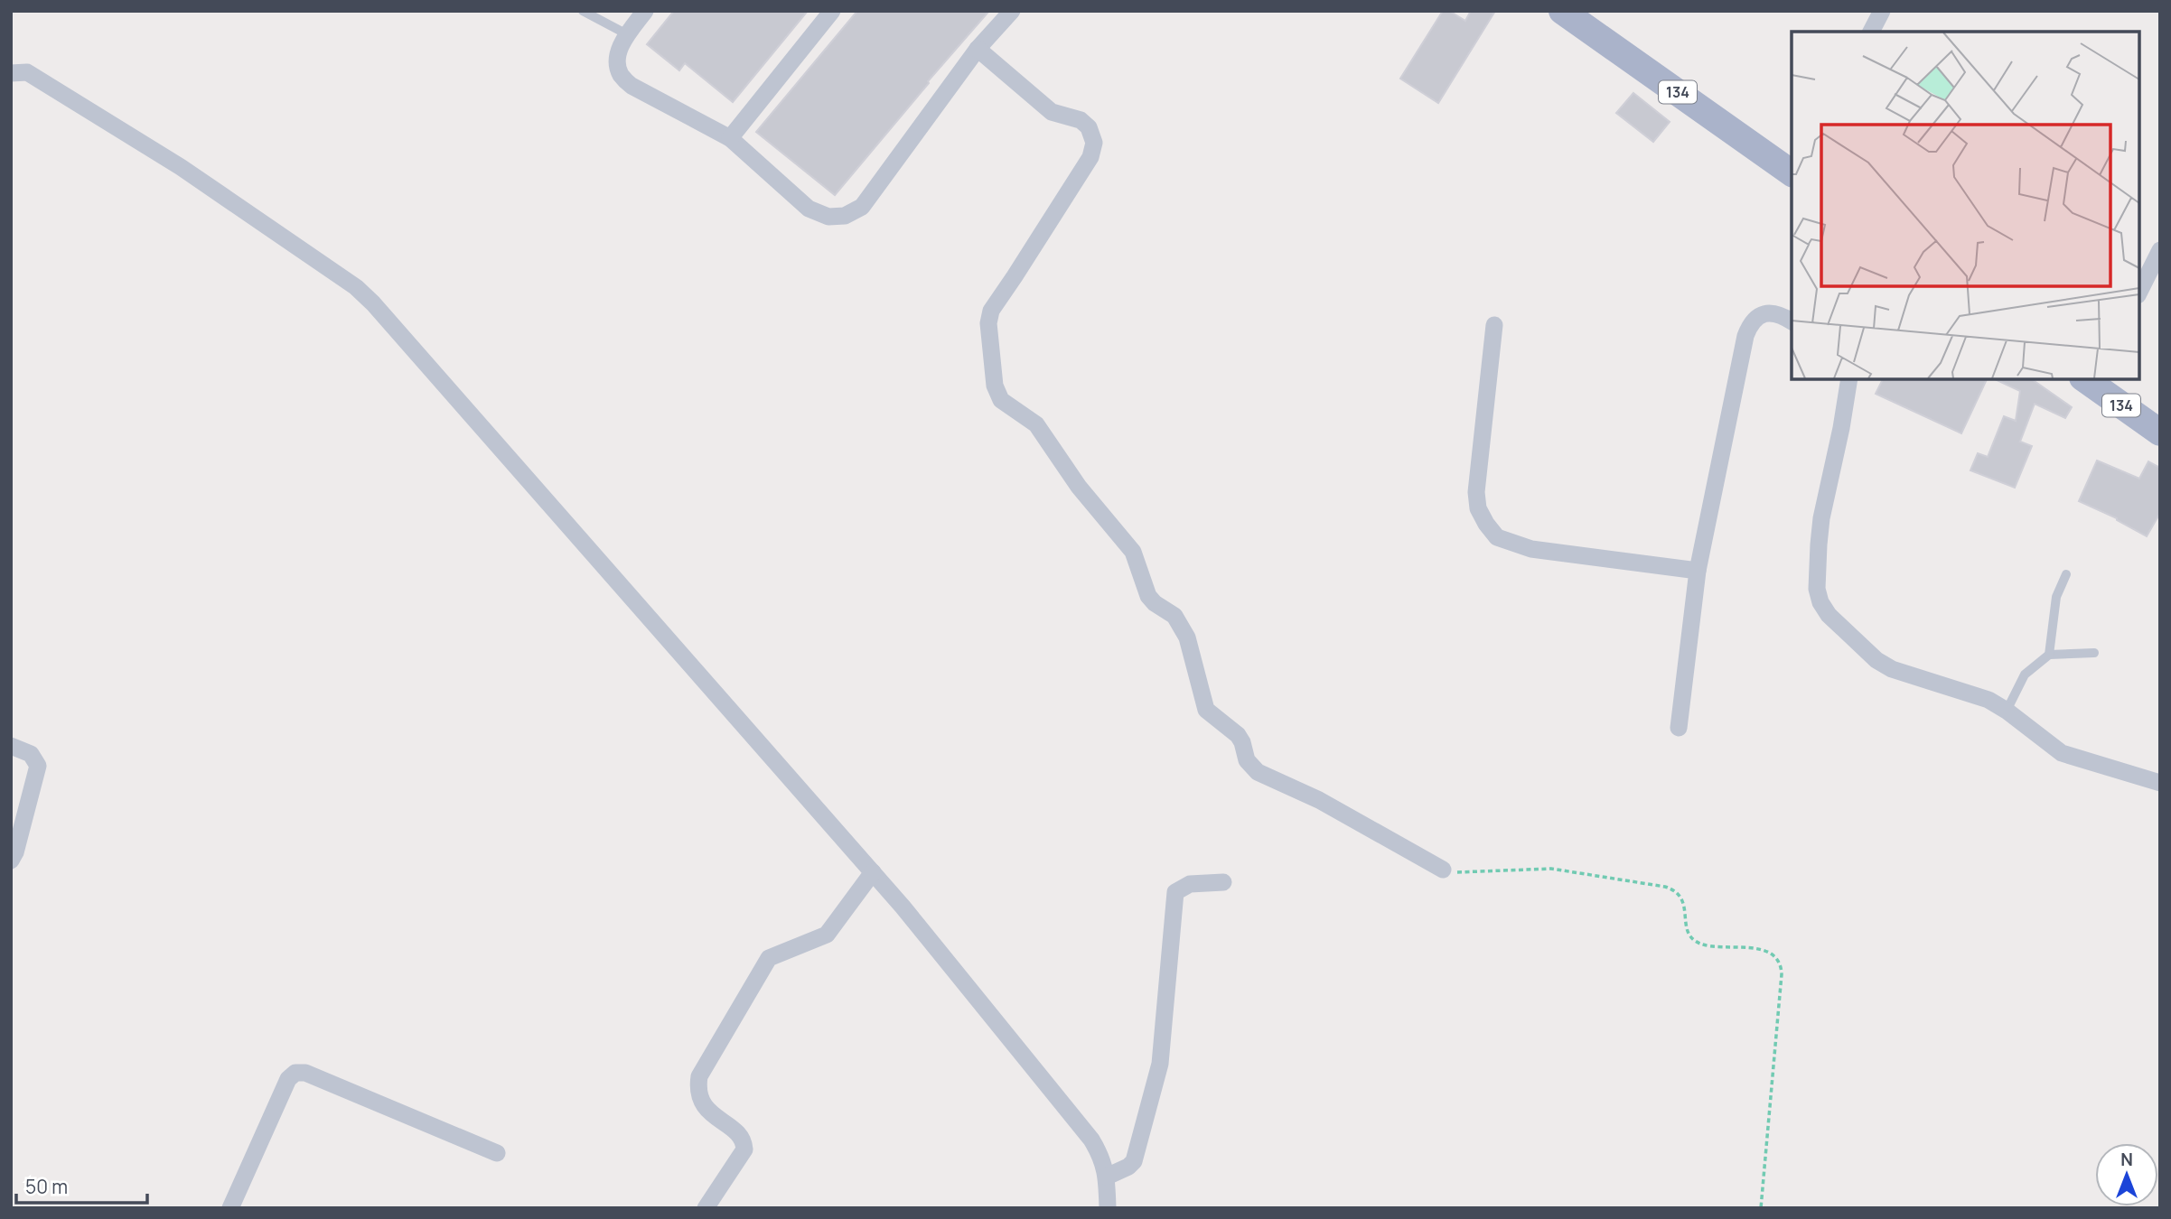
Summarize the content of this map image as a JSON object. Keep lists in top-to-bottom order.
{
  "streets": {
    "main road": ["134"]
  },
  "scale_bar": "50 m",
  "north": "top"
}
